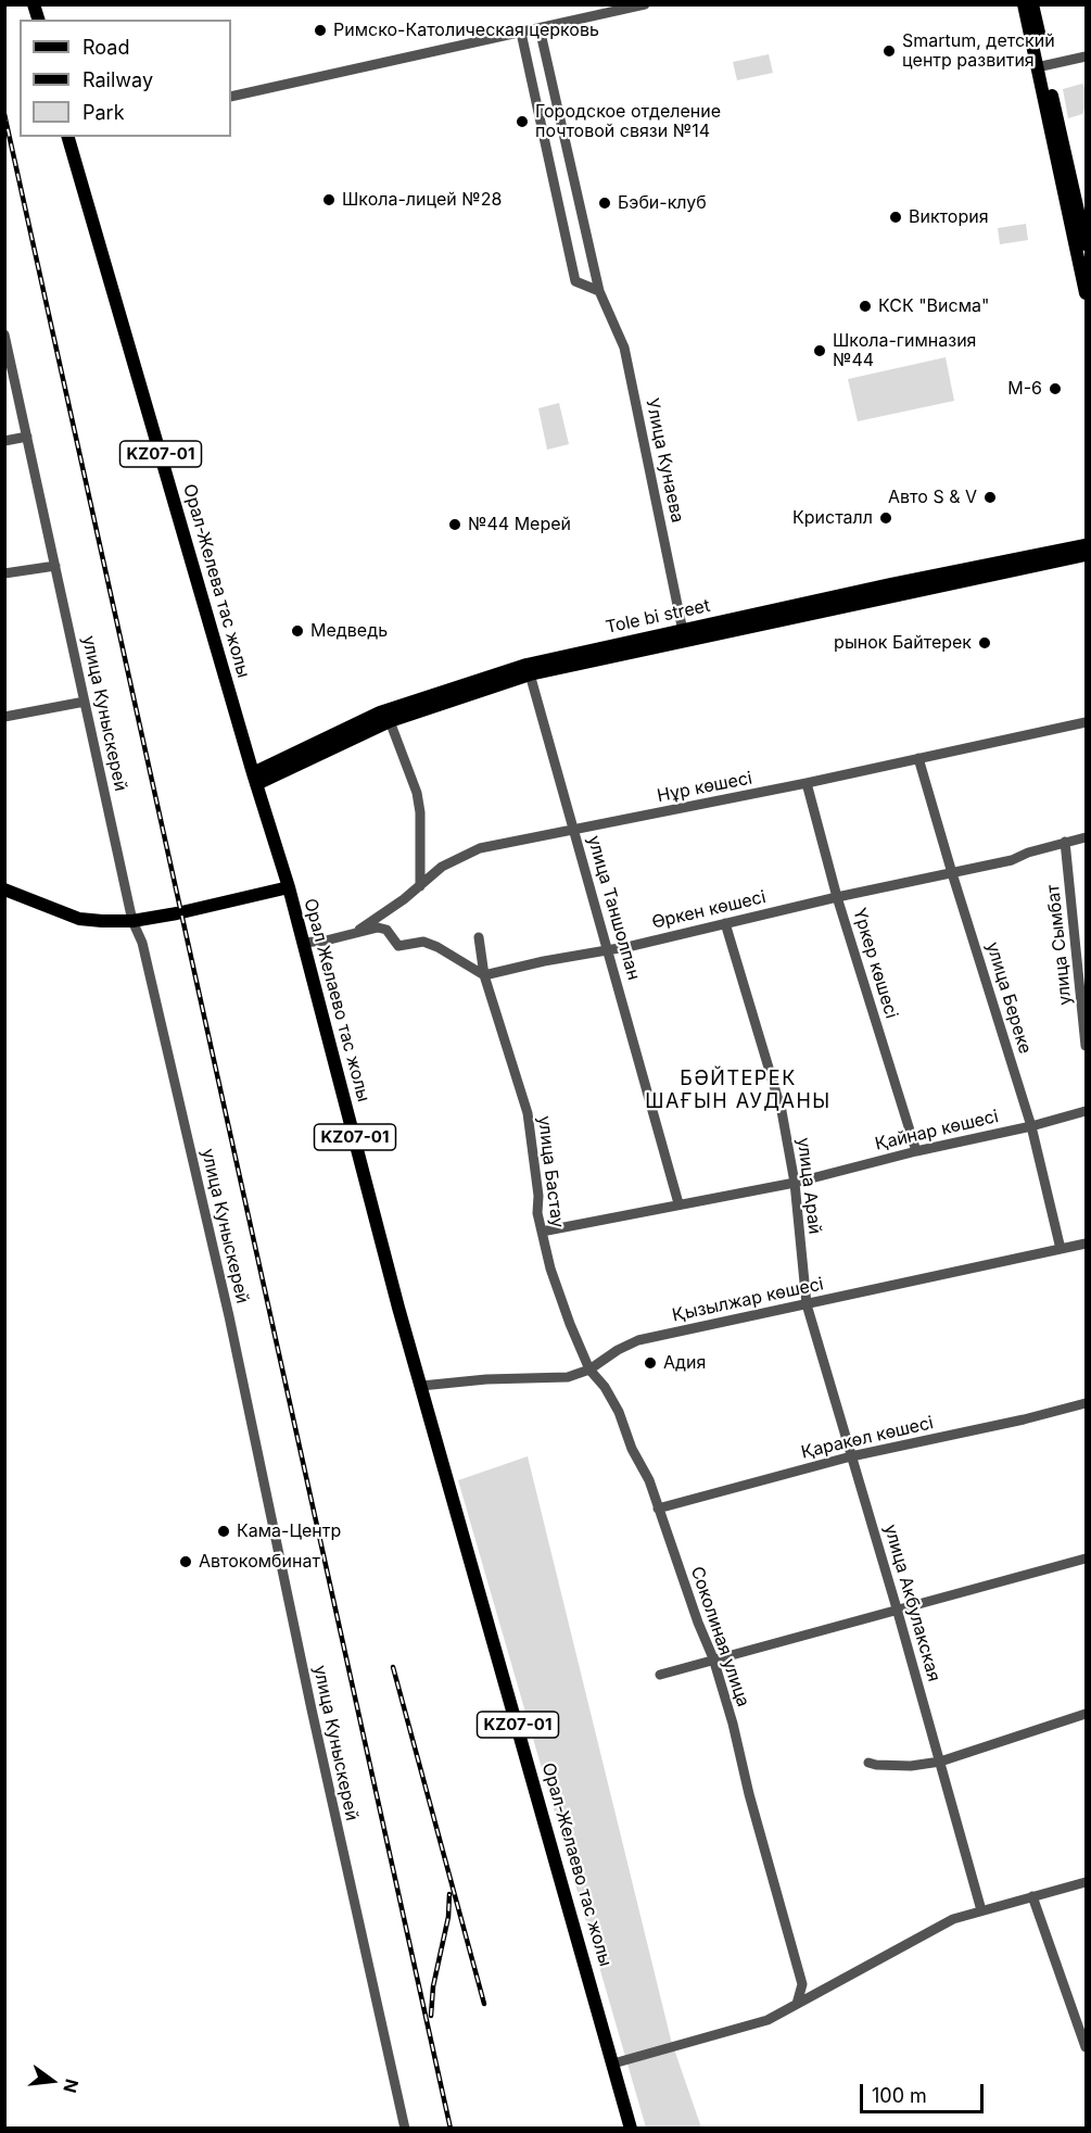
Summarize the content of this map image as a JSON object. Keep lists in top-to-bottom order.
{
  "streets": {
    "main road": [
      "KZ07-01",
      "Орал-Желева тас жолы",
      "Tole bi street",
      "Орал Желаево тас жолы",
      "Орал-Желаево тас жолы"
    ],
    "street": [
      "Улица Кунаева",
      "улица Куныскерей",
      "Нұр көшесі",
      "улица Таншолпан",
      "Өркен көшесі",
      "улица Сымбат",
      "Үркер көшесі",
      "улица Береке",
      "Қайнар көшесі",
      "улица Бастау",
      "улица Арай",
      "Қызылжар көшесі",
      "Қаракөл көшесі",
      "улица Акбулакская",
      "Соколиная улица"
    ]
  },
  "crossings": [
    ["KZ07-01", "Орал-Желева тас жолы"],
    ["KZ07-01", "Tole bi street"],
    ["KZ07-01", "Орал Желаево тас жолы"],
    ["Улица Кунаева", "Tole bi street"],
    ["Орал-Желева тас жолы", "Tole bi street"],
    ["Tole bi street", "улица Таншолпан"],
    ["Нұр көшесі", "улица Таншолпан"],
    ["Нұр көшесі", "Үркер көшесі"],
    ["Нұр көшесі", "улица Береке"],
    ["улица Таншолпан", "Өркен көшесі"],
    ["улица Таншолпан", "Қайнар көшесі"],
    ["Өркен көшесі", "улица Сымбат"],
    ["Өркен көшесі", "Үркер көшесі"],
    ["Өркен көшесі", "улица Береке"],
    ["Өркен көшесі", "улица Бастау"],
    ["Өркен көшесі", "улица Арай"],
    ["Үркер көшесі", "Қайнар көшесі"],
    ["улица Береке", "Қайнар көшесі"],
    ["улица Береке", "Қызылжар көшесі"],
    ["Орал Желаево тас жолы", "Қызылжар көшесі"],
    ["Орал Желаево тас жолы", "Орал-Желаево тас жолы"],
    ["Қайнар көшесі", "улица Бастау"],
    ["Қайнар көшесі", "улица Арай"],
    ["улица Бастау", "Қызылжар көшесі"],
    ["улица Бастау", "Соколиная улица"],
    ["улица Арай", "Қызылжар көшесі"],
    ["улица Арай", "улица Акбулакская"],
    ["Қызылжар көшесі", "улица Акбулакская"],
    ["Қызылжар көшесі", "Соколиная улица"],
    ["Қызылжар көшесі", "Орал-Желаево тас жолы"],
    ["Қаракөл көшесі", "улица Акбулакская"],
    ["Қаракөл көшесі", "Соколиная улица"]
  ],
  "districts": ["БӘЙТЕРЕК ШАҒЫН АУДАНЫ"],
  "places": [
    "Римско-Католическая церковь",
    "Smartum, детский центр развития",
    "Городское отделение почтовой связи №14",
    "Школа-лицей №28",
    "Бэби-клуб",
    "Виктория",
    "КСК \"Висма\"",
    "Школа-гимназия №44",
    "M-6",
    "Авто S & V",
    "Кристалл",
    "№44 Мерей",
    "Медведь",
    "рынок Байтерек",
    "Адия",
    "Кама-Центр",
    "Автокомбинат"
  ],
  "legend": ["Road", "Railway", "Park"],
  "scale_bar": "100 m",
  "north": "right"
}
